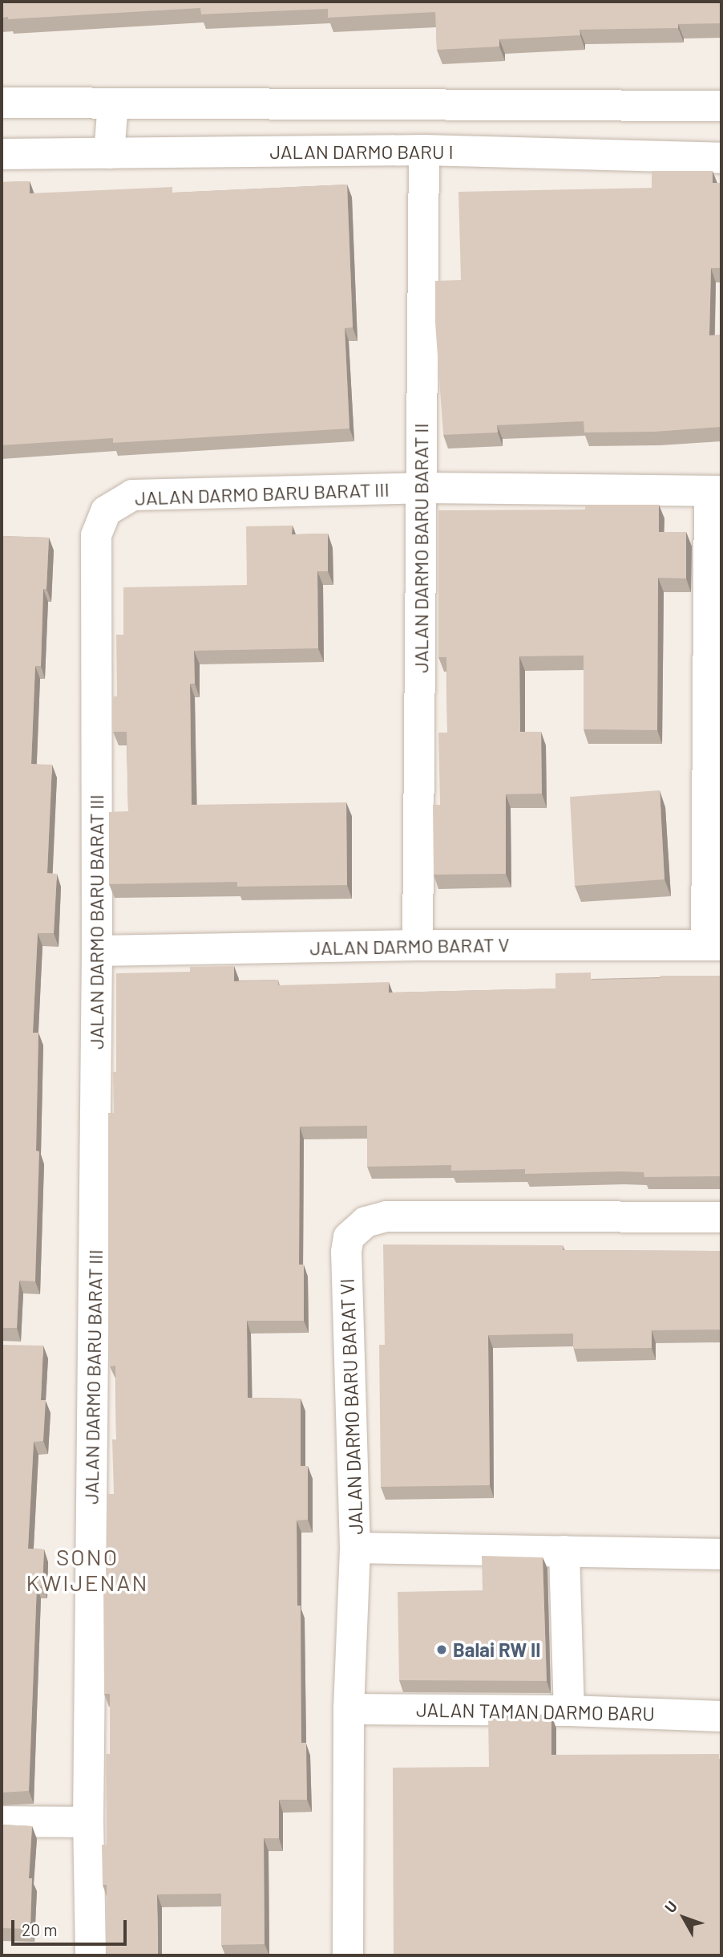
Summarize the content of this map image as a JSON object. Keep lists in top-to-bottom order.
{
  "streets": {
    "street": [
      "JALAN DARMO BARU I",
      "JALAN DARMO BARU BARAT III",
      "JALAN DARMO BARU BARAT II",
      "JALAN DARMO BARAT V",
      "JALAN DARMO BARU BARAT VI",
      "JALAN TAMAN DARMO BARU"
    ]
  },
  "crossings": [
    ["JALAN DARMO BARU I", "JALAN DARMO BARU BARAT II"],
    ["JALAN DARMO BARU BARAT III", "JALAN DARMO BARU BARAT II"],
    ["JALAN DARMO BARU BARAT III", "JALAN DARMO BARAT V"],
    ["JALAN DARMO BARU BARAT II", "JALAN DARMO BARAT V"],
    ["JALAN DARMO BARU BARAT VI", "JALAN TAMAN DARMO BARU"]
  ],
  "districts": ["SONO KWIJENAN"],
  "places": ["Balai RW II"],
  "scale_bar": "20 m",
  "north": "top left"
}
